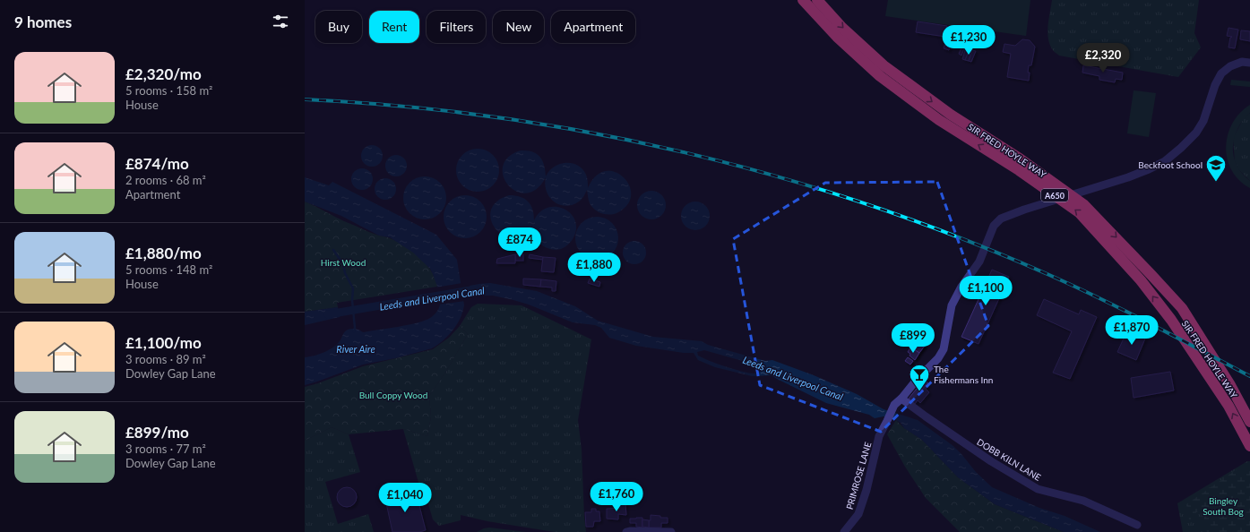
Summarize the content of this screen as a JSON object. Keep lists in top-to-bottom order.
{
  "streets": {
    "highway": ["SIR FRED HOYLE WAY", "A650"],
    "street": ["DOBB KILN LANE", "PRIMROSE LANE"]
  },
  "crossings": [
    ["DOBB KILN LANE", "PRIMROSE LANE"]
  ],
  "water": ["Leeds and Liverpool Canal", "River Aire"],
  "parks": ["Hirst Wood", "Bull Coppy Wood", "Bingley South Bog"],
  "places": {
    "school or university": ["Beckfoot School"],
    "bar": ["The Fishermans Inn"]
  },
  "page": {
    "heading": "9 homes",
    "chip": [
      "Buy",
      "Rent",
      "Filters",
      "New",
      "Apartment"
    ],
    "price": [
      "£1,230",
      "£2,320",
      "£874",
      "£1,880",
      "£1,100",
      "£1,870",
      "£899",
      "£1,760",
      "£1,040"
    ],
    "list": [
      {
        "name": "£2,320/mo",
        "note": "5 rooms · 158 m² · House"
      },
      {
        "name": "£874/mo",
        "note": "2 rooms · 68 m² · Apartment"
      },
      {
        "name": "£1,880/mo",
        "note": "5 rooms · 148 m² · House"
      },
      {
        "name": "£1,100/mo",
        "note": "3 rooms · 89 m² · Dowley Gap Lane"
      },
      {
        "name": "£899/mo",
        "note": "3 rooms · 77 m² · Dowley Gap Lane"
      }
    ]
  }
}
